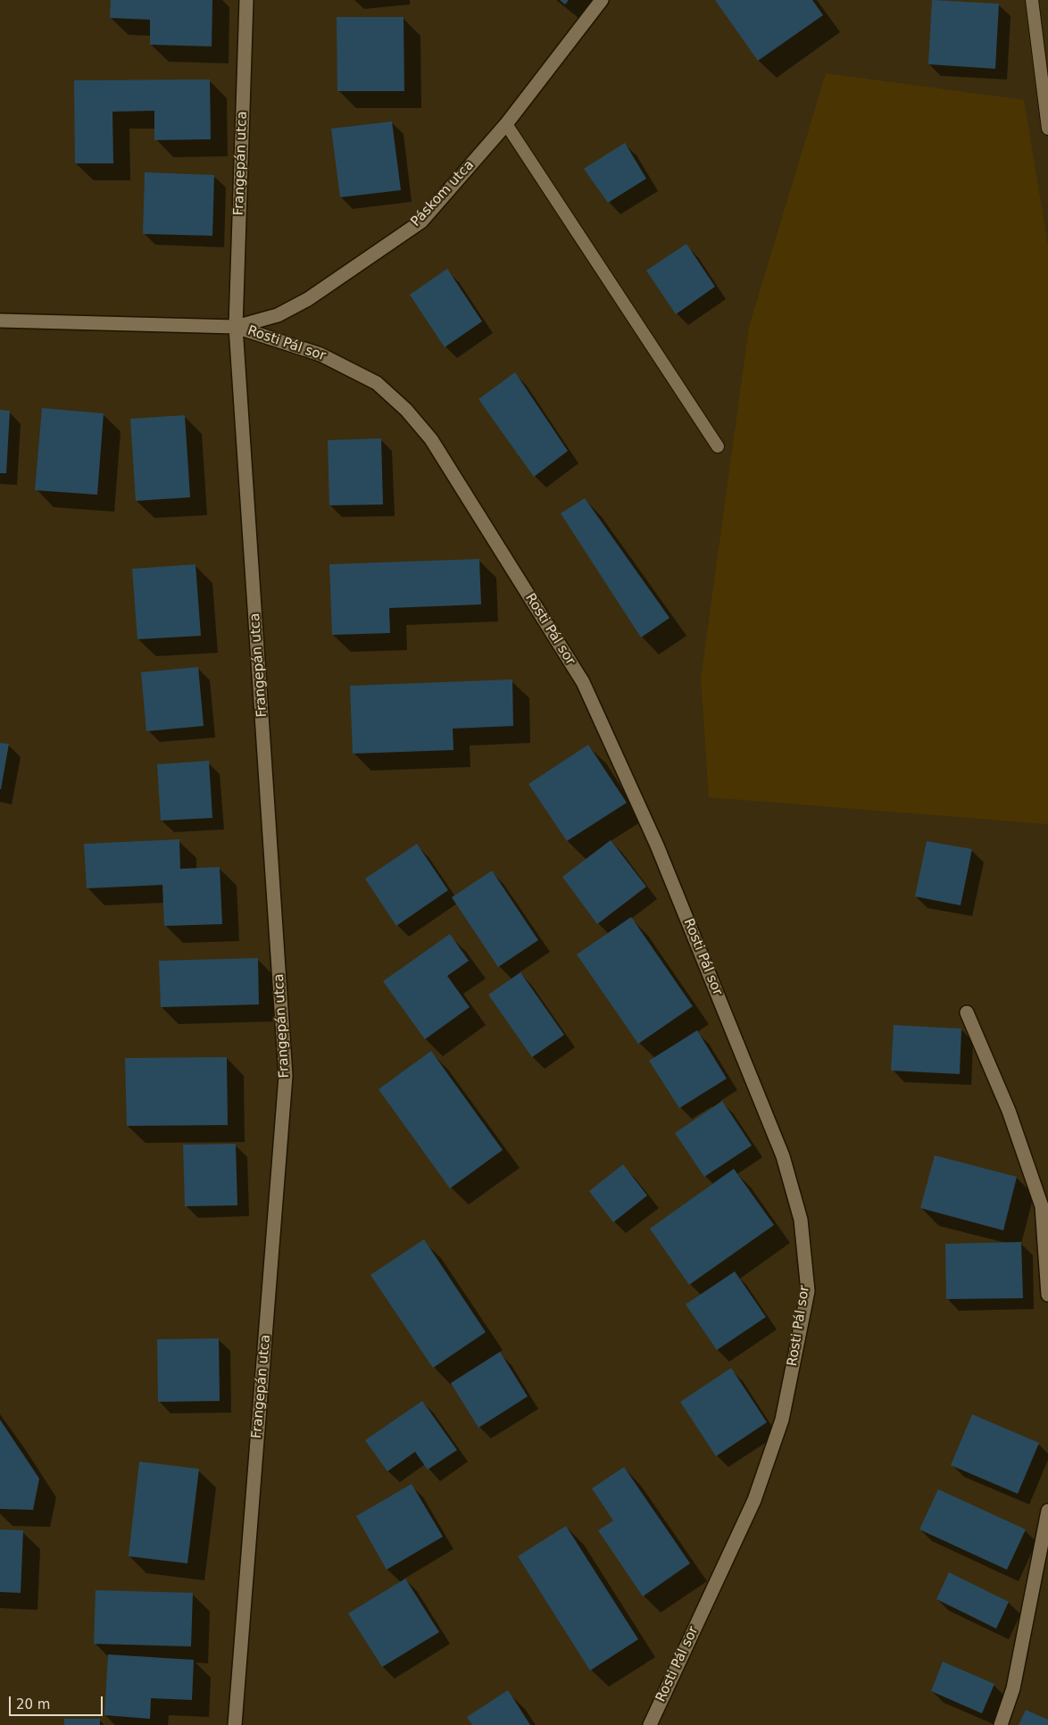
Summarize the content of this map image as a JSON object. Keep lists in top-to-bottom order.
{
  "streets": {
    "street": ["Frangepán utca", "Páskom utca", "Rosti Pál sor"]
  },
  "crossings": [
    ["Frangepán utca", "Páskom utca"],
    ["Frangepán utca", "Rosti Pál sor"],
    ["Páskom utca", "Rosti Pál sor"]
  ],
  "scale_bar": "20 m"
}
